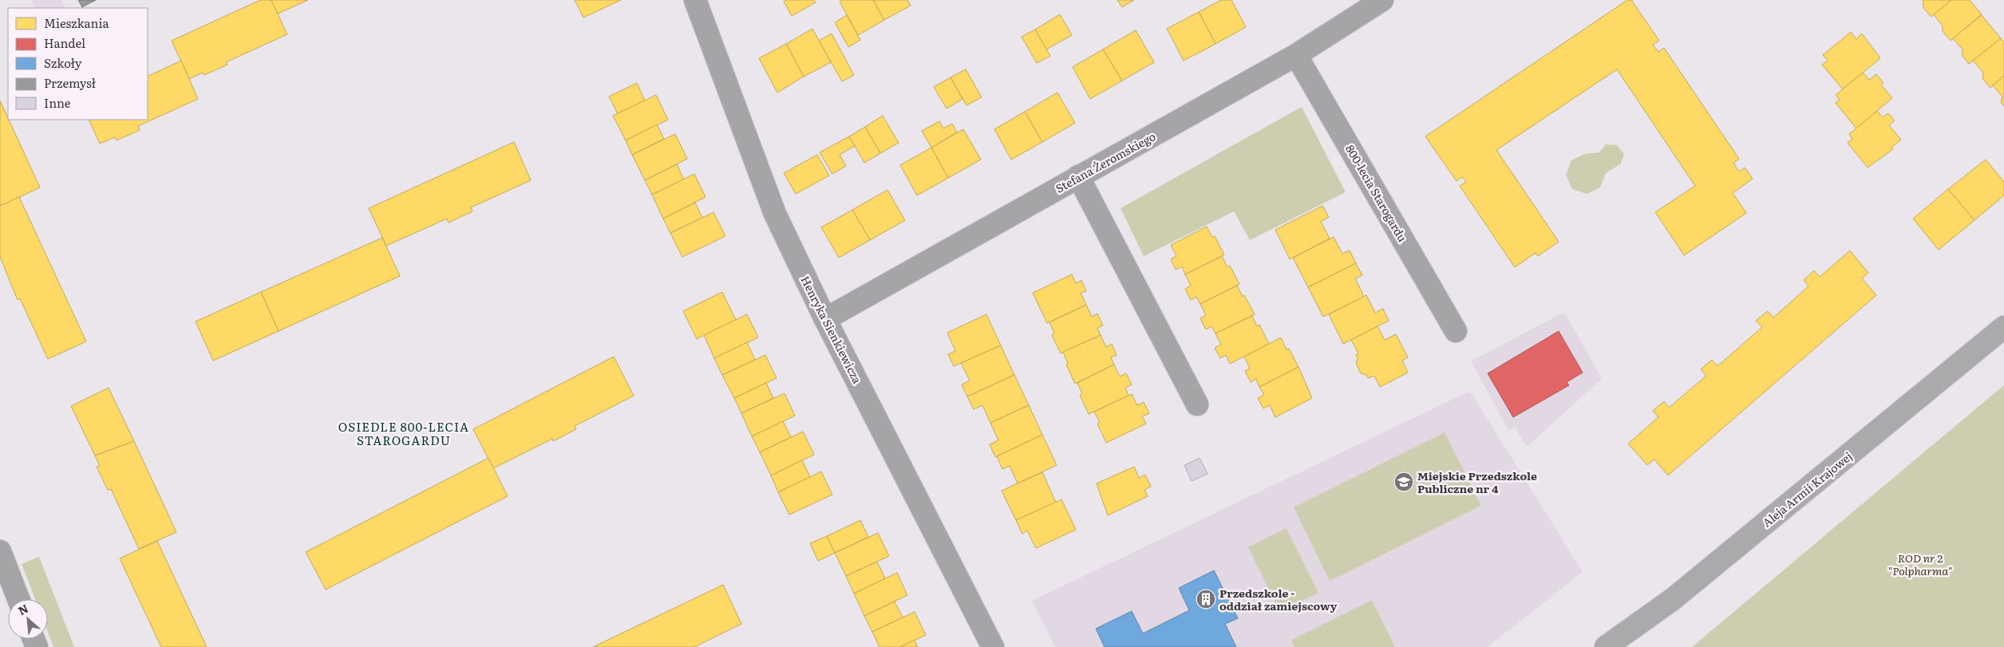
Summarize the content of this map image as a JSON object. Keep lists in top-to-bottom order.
{
  "streets": {
    "main road": ["Aleja Armii Krajowej"],
    "street": ["Stefana Żeromskiego", "800-lecia Starogardu", "Henryka Sienkiewicza"]
  },
  "crossings": [
    ["Stefana Żeromskiego", "800-lecia Starogardu"],
    ["Stefana Żeromskiego", "Henryka Sienkiewicza"]
  ],
  "districts": ["OSIEDLE 800-LECIA STAROGARDU"],
  "parks": ["ROD nr 2 \"Polpharma\""],
  "places": {
    "school or university": ["Miejskie Przedszkole Publiczne nr 4"],
    "building": ["Przedszkole - oddział zamiejscowy"]
  },
  "legend": [
    "Mieszkania",
    "Handel",
    "Szkoły",
    "Przemysł",
    "Inne"
  ],
  "north": "top left"
}
